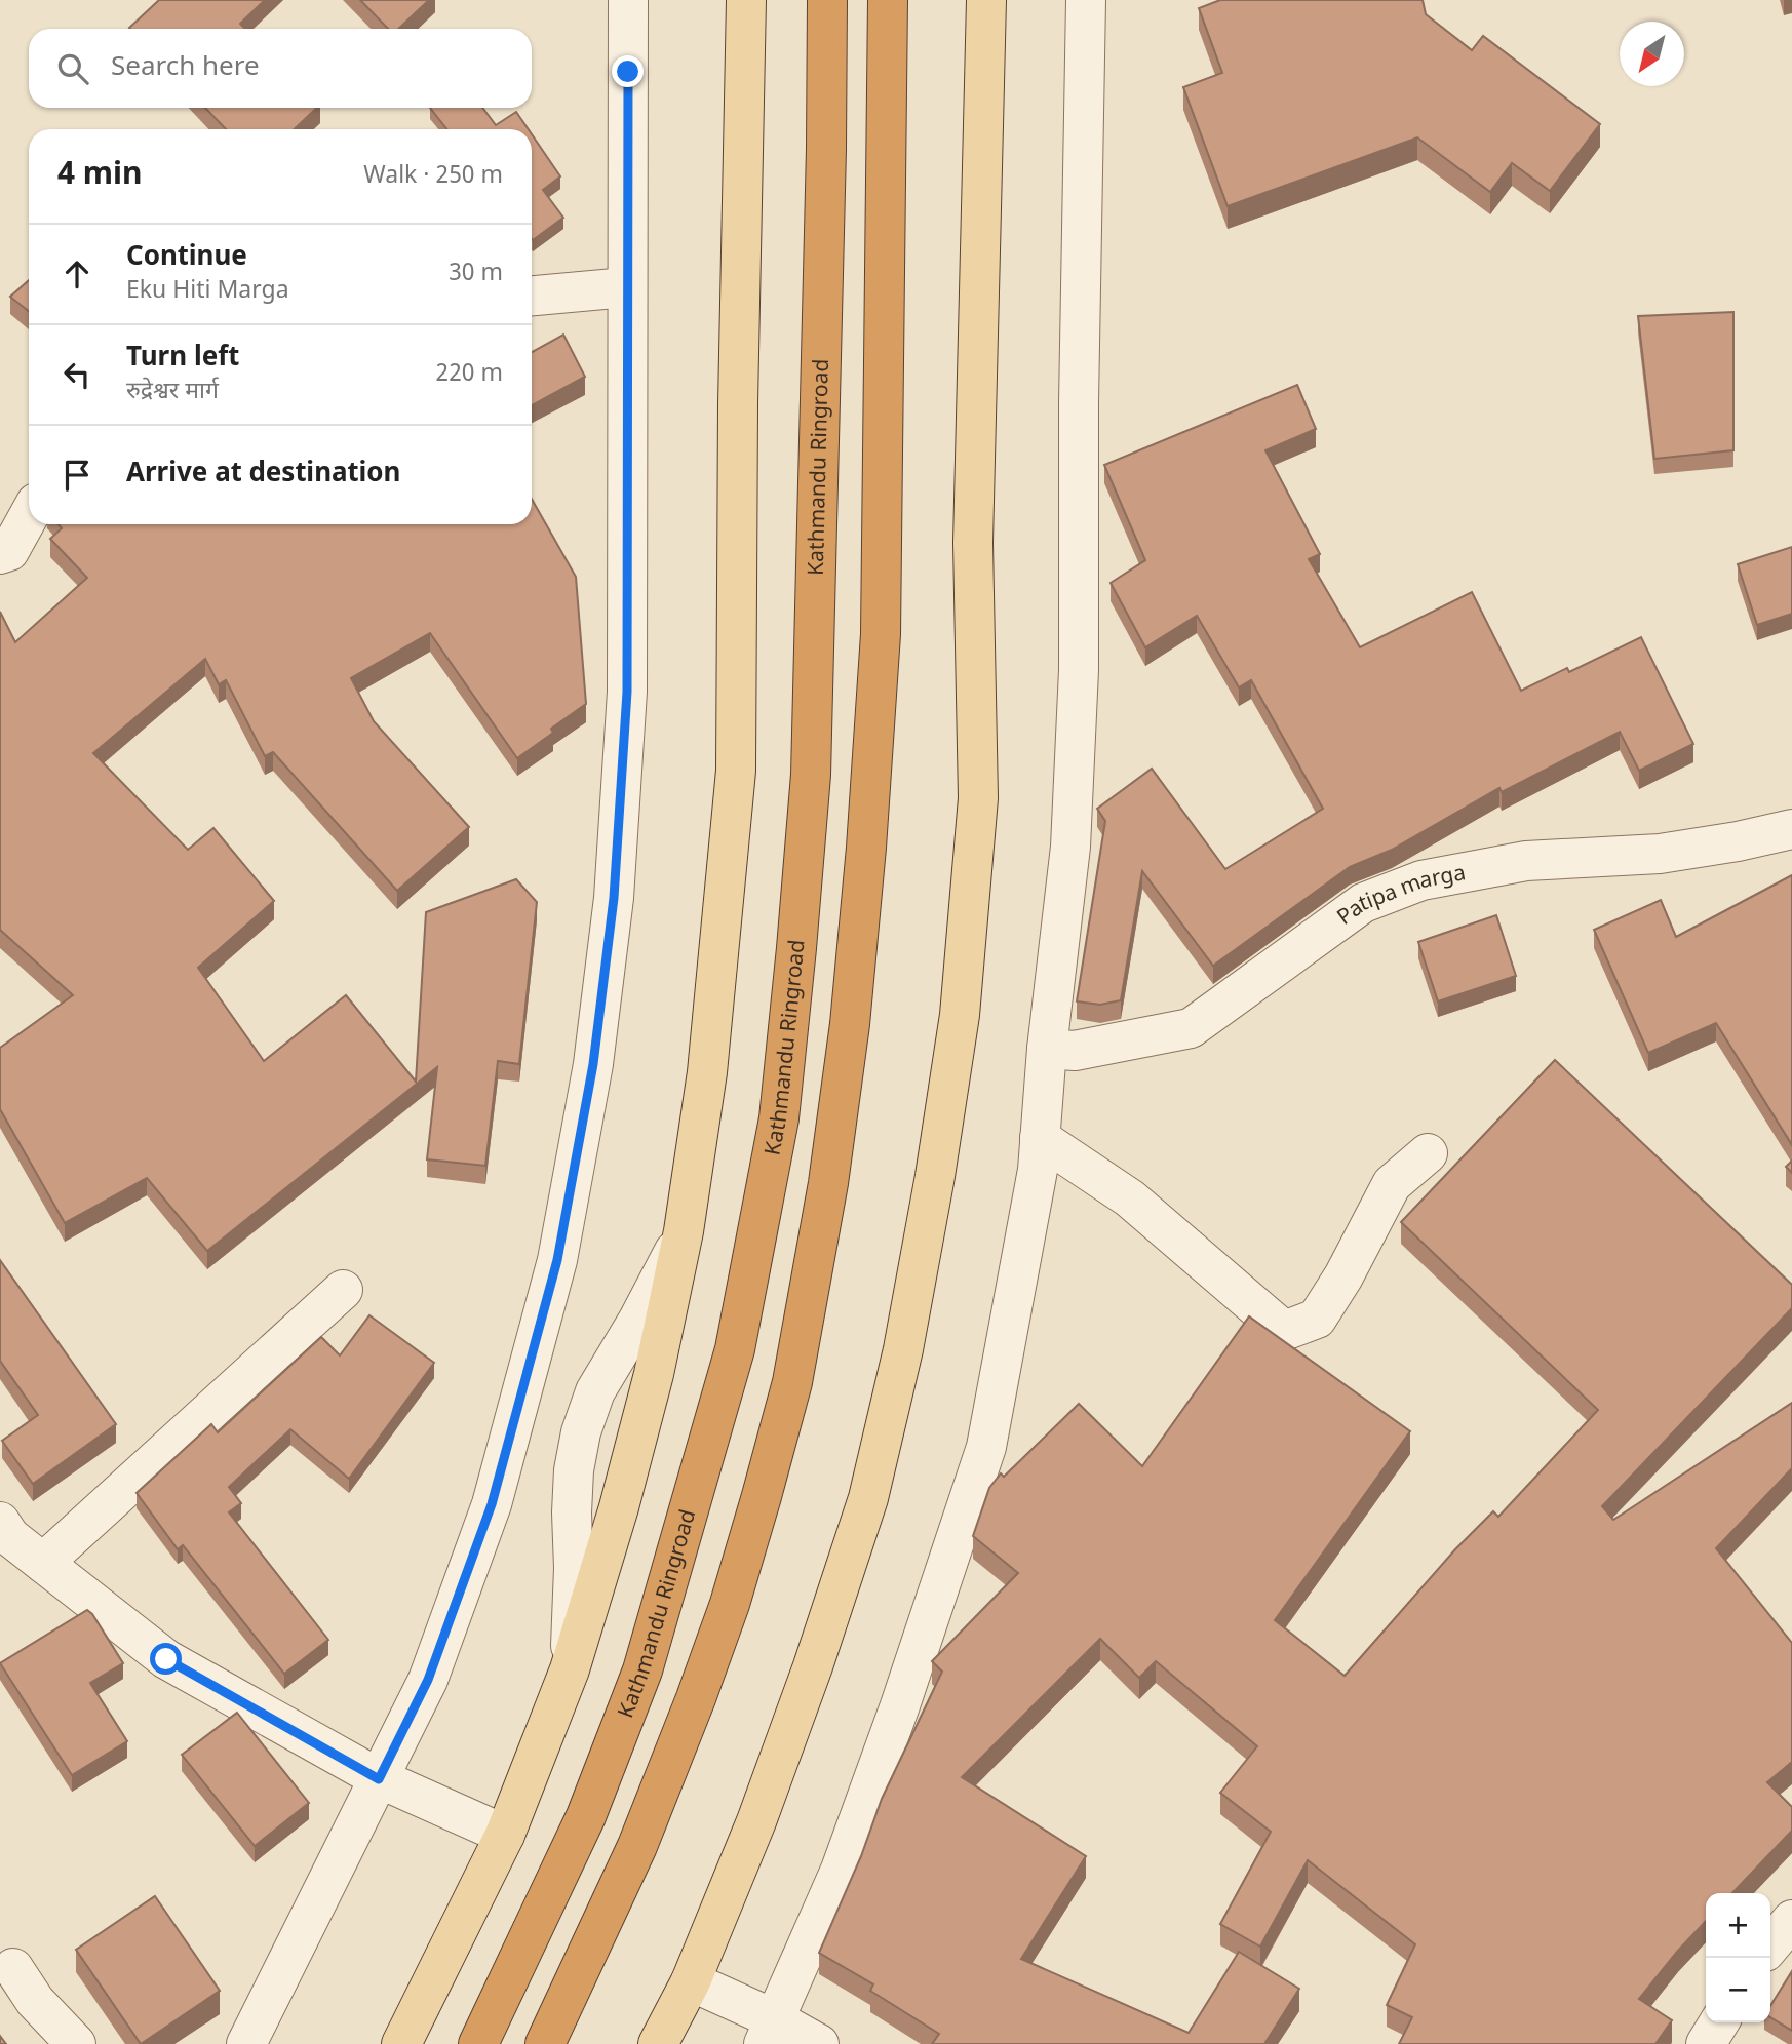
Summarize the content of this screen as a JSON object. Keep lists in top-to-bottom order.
{
  "streets": {
    "highway": ["Kathmandu Ringroad"],
    "street": ["Patipa marga"]
  },
  "north": "bottom left",
  "page": {
    "search": "Search here",
    "heading": ["4 min", "Walk · 250 m"],
    "list": [
      ["Continue", "Eku Hiti Marga", "30 m"],
      ["Turn left", "रुद्रेश्वर मार्ग", "220 m"],
      "Arrive at destination"
    ],
    "map_buttons": ["+", "−"]
  }
}
